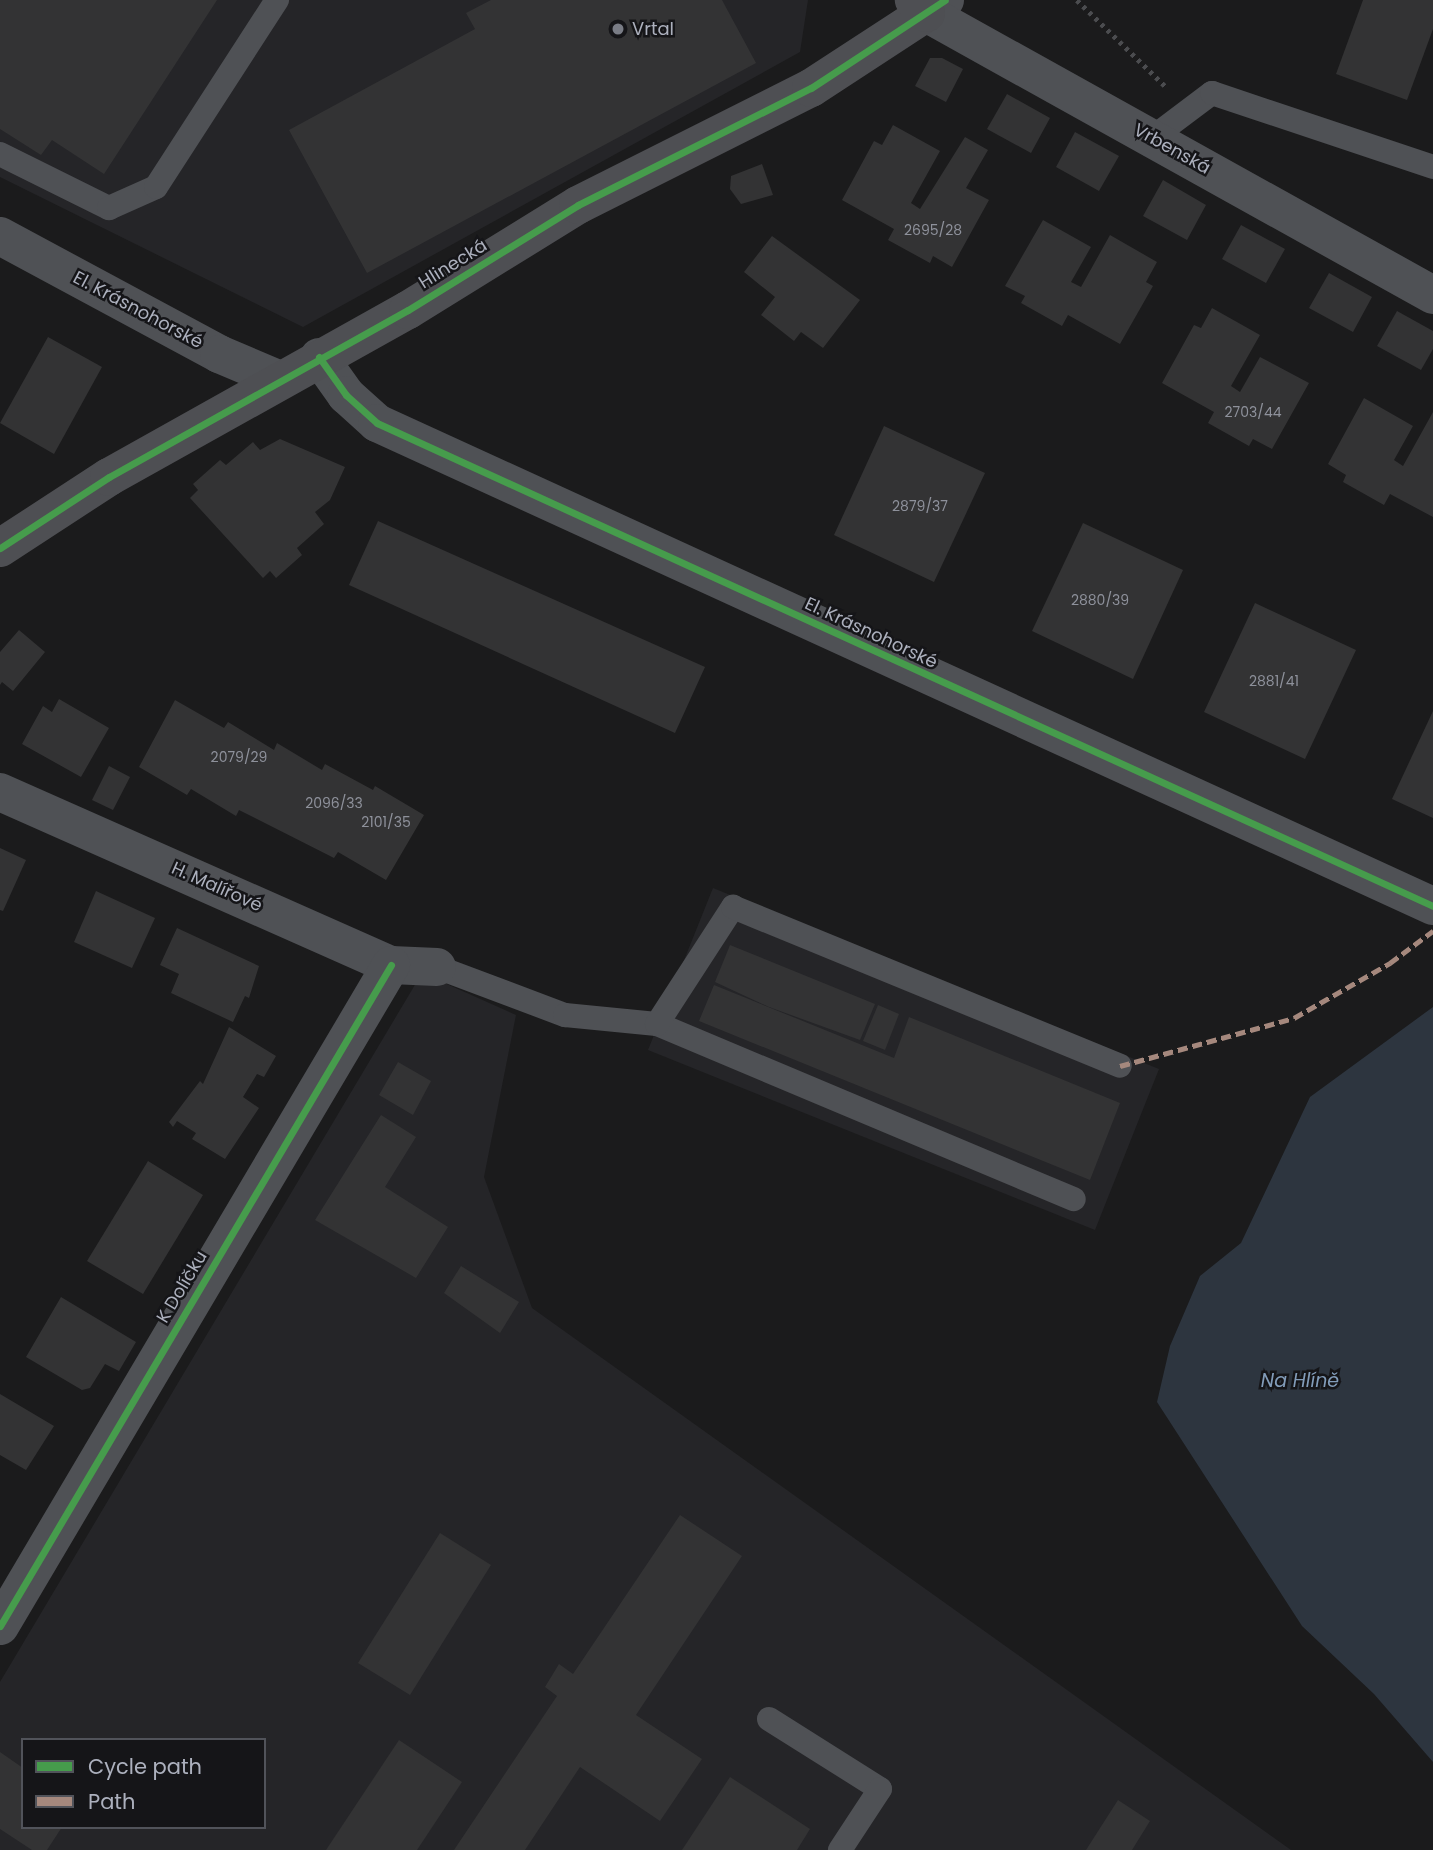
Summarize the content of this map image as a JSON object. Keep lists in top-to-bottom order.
{
  "streets": {
    "street": [
      "Vrbenská",
      "Hlinecká",
      "El. Krásnohorské",
      "H. Malířové",
      "K Dolíčku"
    ]
  },
  "crossings": [
    ["Vrbenská", "Hlinecká"],
    ["Hlinecká", "El. Krásnohorské"],
    ["H. Malířové", "K Dolíčku"]
  ],
  "water": ["Na Hlíně"],
  "places": ["Vrtal"],
  "house_numbers": [
    "2695/28",
    "2703/44",
    "2879/37",
    "2880/39",
    "2881/41",
    "2079/29",
    "2096/33",
    "2101/35"
  ],
  "legend": ["Cycle path", "Path"]
}
